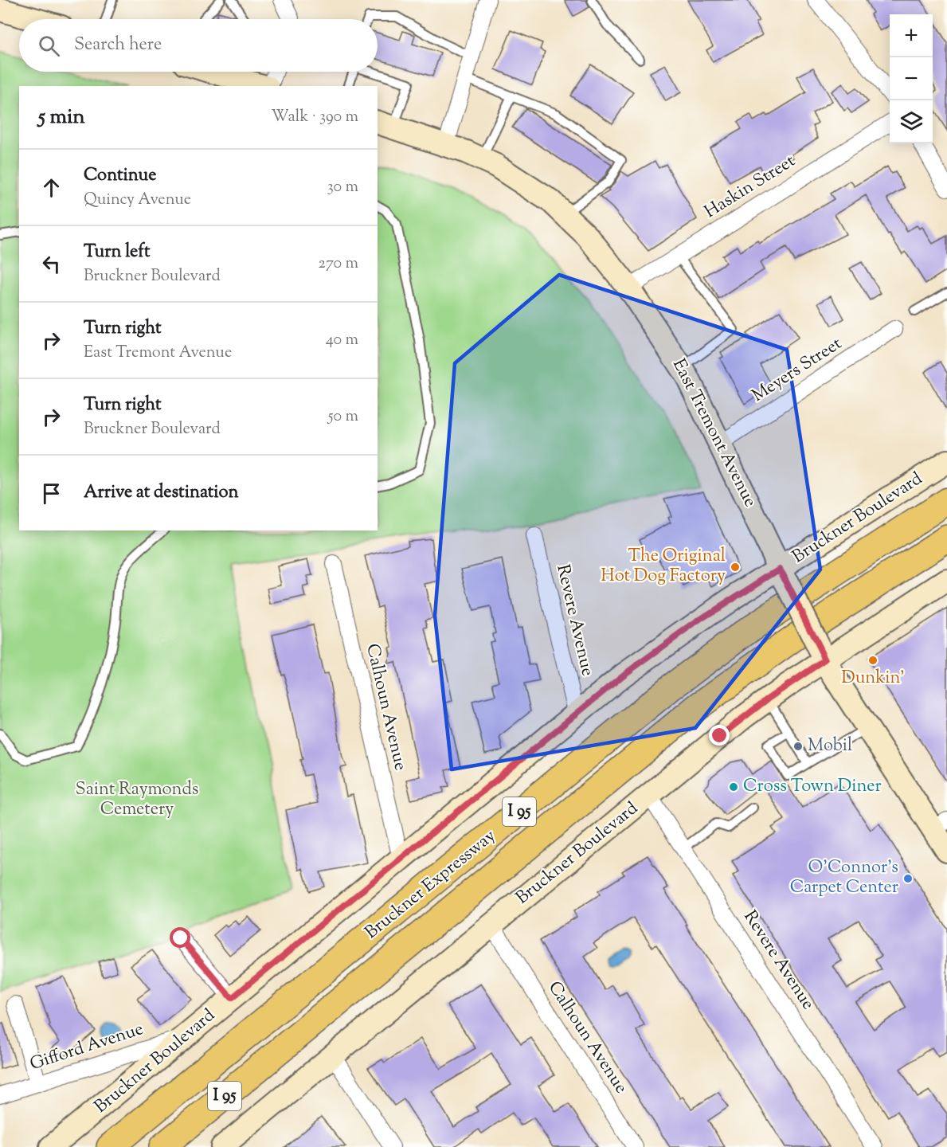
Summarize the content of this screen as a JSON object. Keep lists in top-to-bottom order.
{
  "streets": {
    "highway": ["I 95", "Bruckner Expressway"],
    "main road": ["East Tremont Avenue", "Bruckner Boulevard"],
    "street": [
      "Haskin Street",
      "Meyers Street",
      "Revere Avenue",
      "Calhoun Avenue",
      "Gifford Avenue"
    ]
  },
  "crossings": [
    ["Haskin Street", "East Tremont Avenue"],
    ["Meyers Street", "East Tremont Avenue"],
    ["East Tremont Avenue", "Bruckner Boulevard"],
    ["Bruckner Boulevard", "Revere Avenue"],
    ["Bruckner Boulevard", "Calhoun Avenue"],
    ["Bruckner Boulevard", "Gifford Avenue"]
  ],
  "parks": ["Saint Raymonds Cemetery"],
  "places": [
    "The Original Hot Dog Factory",
    "Dunkin'",
    "Mobil",
    "Cross Town Diner",
    "O'Connor's Carpet Center"
  ],
  "page": {
    "map_buttons": ["+", "−"],
    "search": "Search here",
    "heading": ["5 min", "Walk · 390 m"],
    "list": [
      ["Continue", "Quincy Avenue", "30 m"],
      ["Turn left", "Bruckner Boulevard", "270 m"],
      ["Turn right", "East Tremont Avenue", "40 m"],
      ["Turn right", "Bruckner Boulevard", "50 m"],
      "Arrive at destination"
    ]
  }
}
